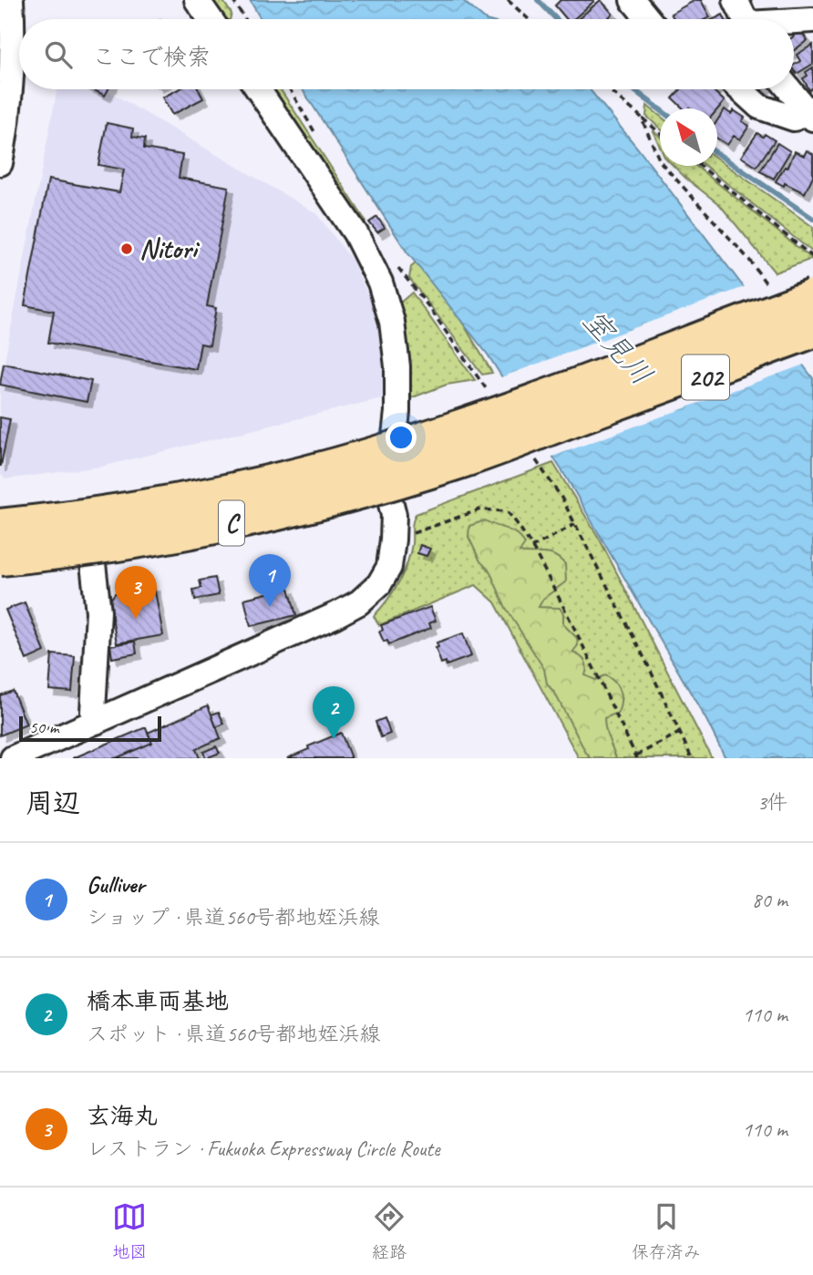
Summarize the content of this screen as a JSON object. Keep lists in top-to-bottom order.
{
  "streets": {
    "highway": ["202", "C"]
  },
  "water": ["室見川"],
  "places": ["Nitori"],
  "scale_bar": "50 m",
  "north": "top left",
  "page": {
    "search": "ここで検索",
    "pins": ["1", "3", "2"],
    "scale": "50 m",
    "heading": ["周辺", "3件"],
    "list": [
      {
        "mark": "1",
        "name": "Gulliver",
        "note": "ショップ · 県道560号都地姪浜線",
        "value": "80 m"
      },
      {
        "mark": "2",
        "name": "橋本車両基地",
        "note": "スポット · 県道560号都地姪浜線",
        "value": "110 m"
      },
      {
        "mark": "3",
        "name": "玄海丸",
        "note": "レストラン · Fukuoka Expressway Circle Route",
        "value": "110 m"
      }
    ],
    "nav": ["地図", "経路", "保存済み"]
  }
}
